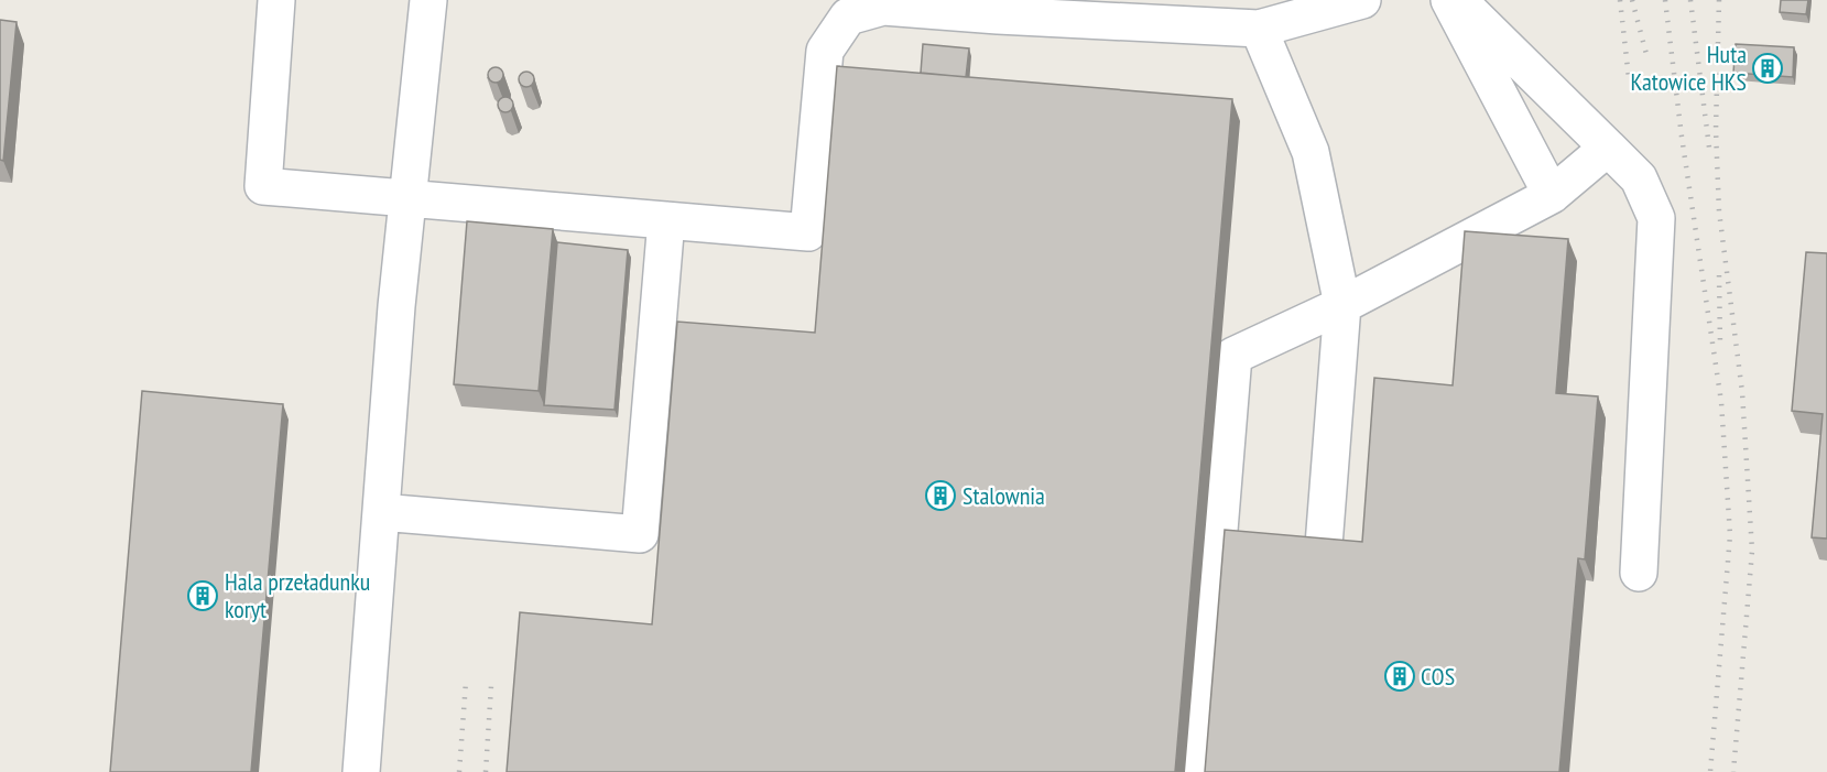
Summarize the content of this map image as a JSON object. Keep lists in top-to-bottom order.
{
  "places": {
    "building": [
      "Huta Katowice HKS",
      "Stalownia",
      "Hala przeładunku koryt",
      "COS"
    ]
  }
}
